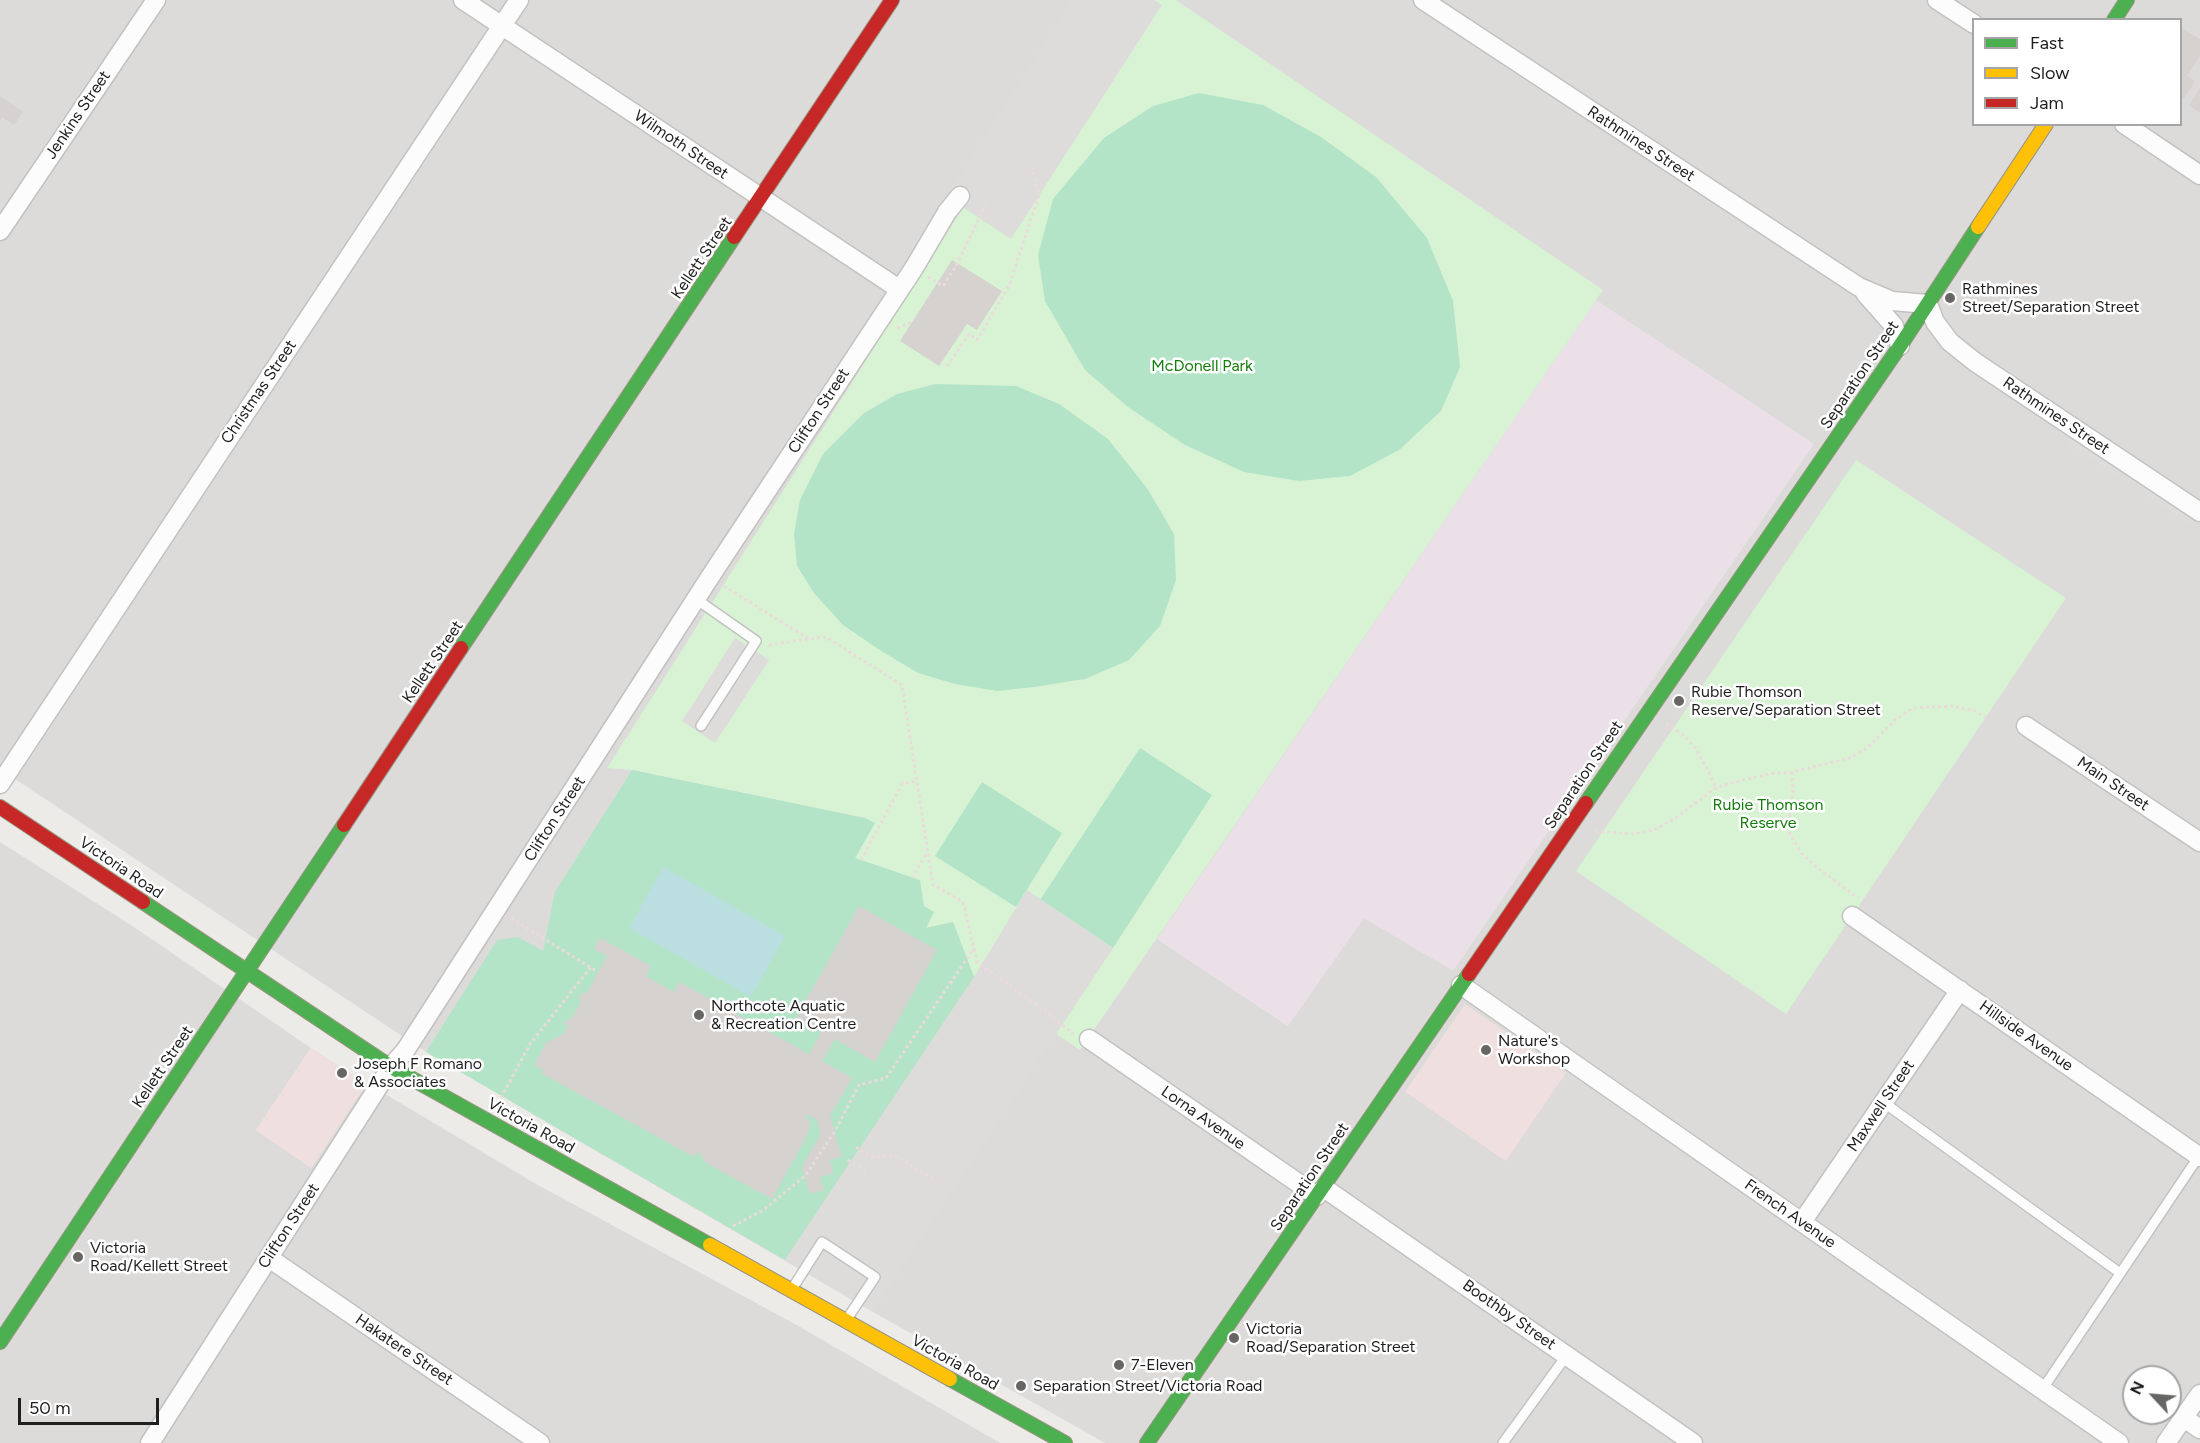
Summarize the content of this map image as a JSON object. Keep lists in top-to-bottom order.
{
  "streets": {
    "street": [
      "Jenkins Street",
      "Rathmines Street",
      "Wilmoth Street",
      "Kellett Street",
      "Separation Street",
      "Christmas Street",
      "Clifton Street",
      "Main Street",
      "Victoria Road",
      "Hillside Avenue",
      "Maxwell Street",
      "Lorna Avenue",
      "French Avenue",
      "Boothby Street",
      "Hakatere Street"
    ]
  },
  "crossings": [
    ["Rathmines Street", "Separation Street"],
    ["Wilmoth Street", "Kellett Street"],
    ["Wilmoth Street", "Christmas Street"],
    ["Wilmoth Street", "Clifton Street"],
    ["Kellett Street", "Victoria Road"],
    ["Separation Street", "Lorna Avenue"],
    ["Separation Street", "French Avenue"],
    ["Separation Street", "Boothby Street"],
    ["Clifton Street", "Victoria Road"],
    ["Clifton Street", "Hakatere Street"],
    ["Hillside Avenue", "Maxwell Street"],
    ["Maxwell Street", "French Avenue"],
    ["Lorna Avenue", "Boothby Street"]
  ],
  "parks": ["McDonell Park", "Rubie Thomson Reserve"],
  "places": [
    "Rathmines Street/Separation Street",
    "Rubie Thomson Reserve/Separation Street",
    "Northcote Aquatic & Recreation Centre",
    "Nature's Workshop",
    "Joseph F Romano & Associates",
    "Victoria Road/Kellett Street",
    "Victoria Road/Separation Street",
    "7-Eleven",
    "Separation Street/Victoria Road"
  ],
  "legend": ["Fast", "Slow", "Jam"],
  "scale_bar": "50 m",
  "north": "top left"
}
